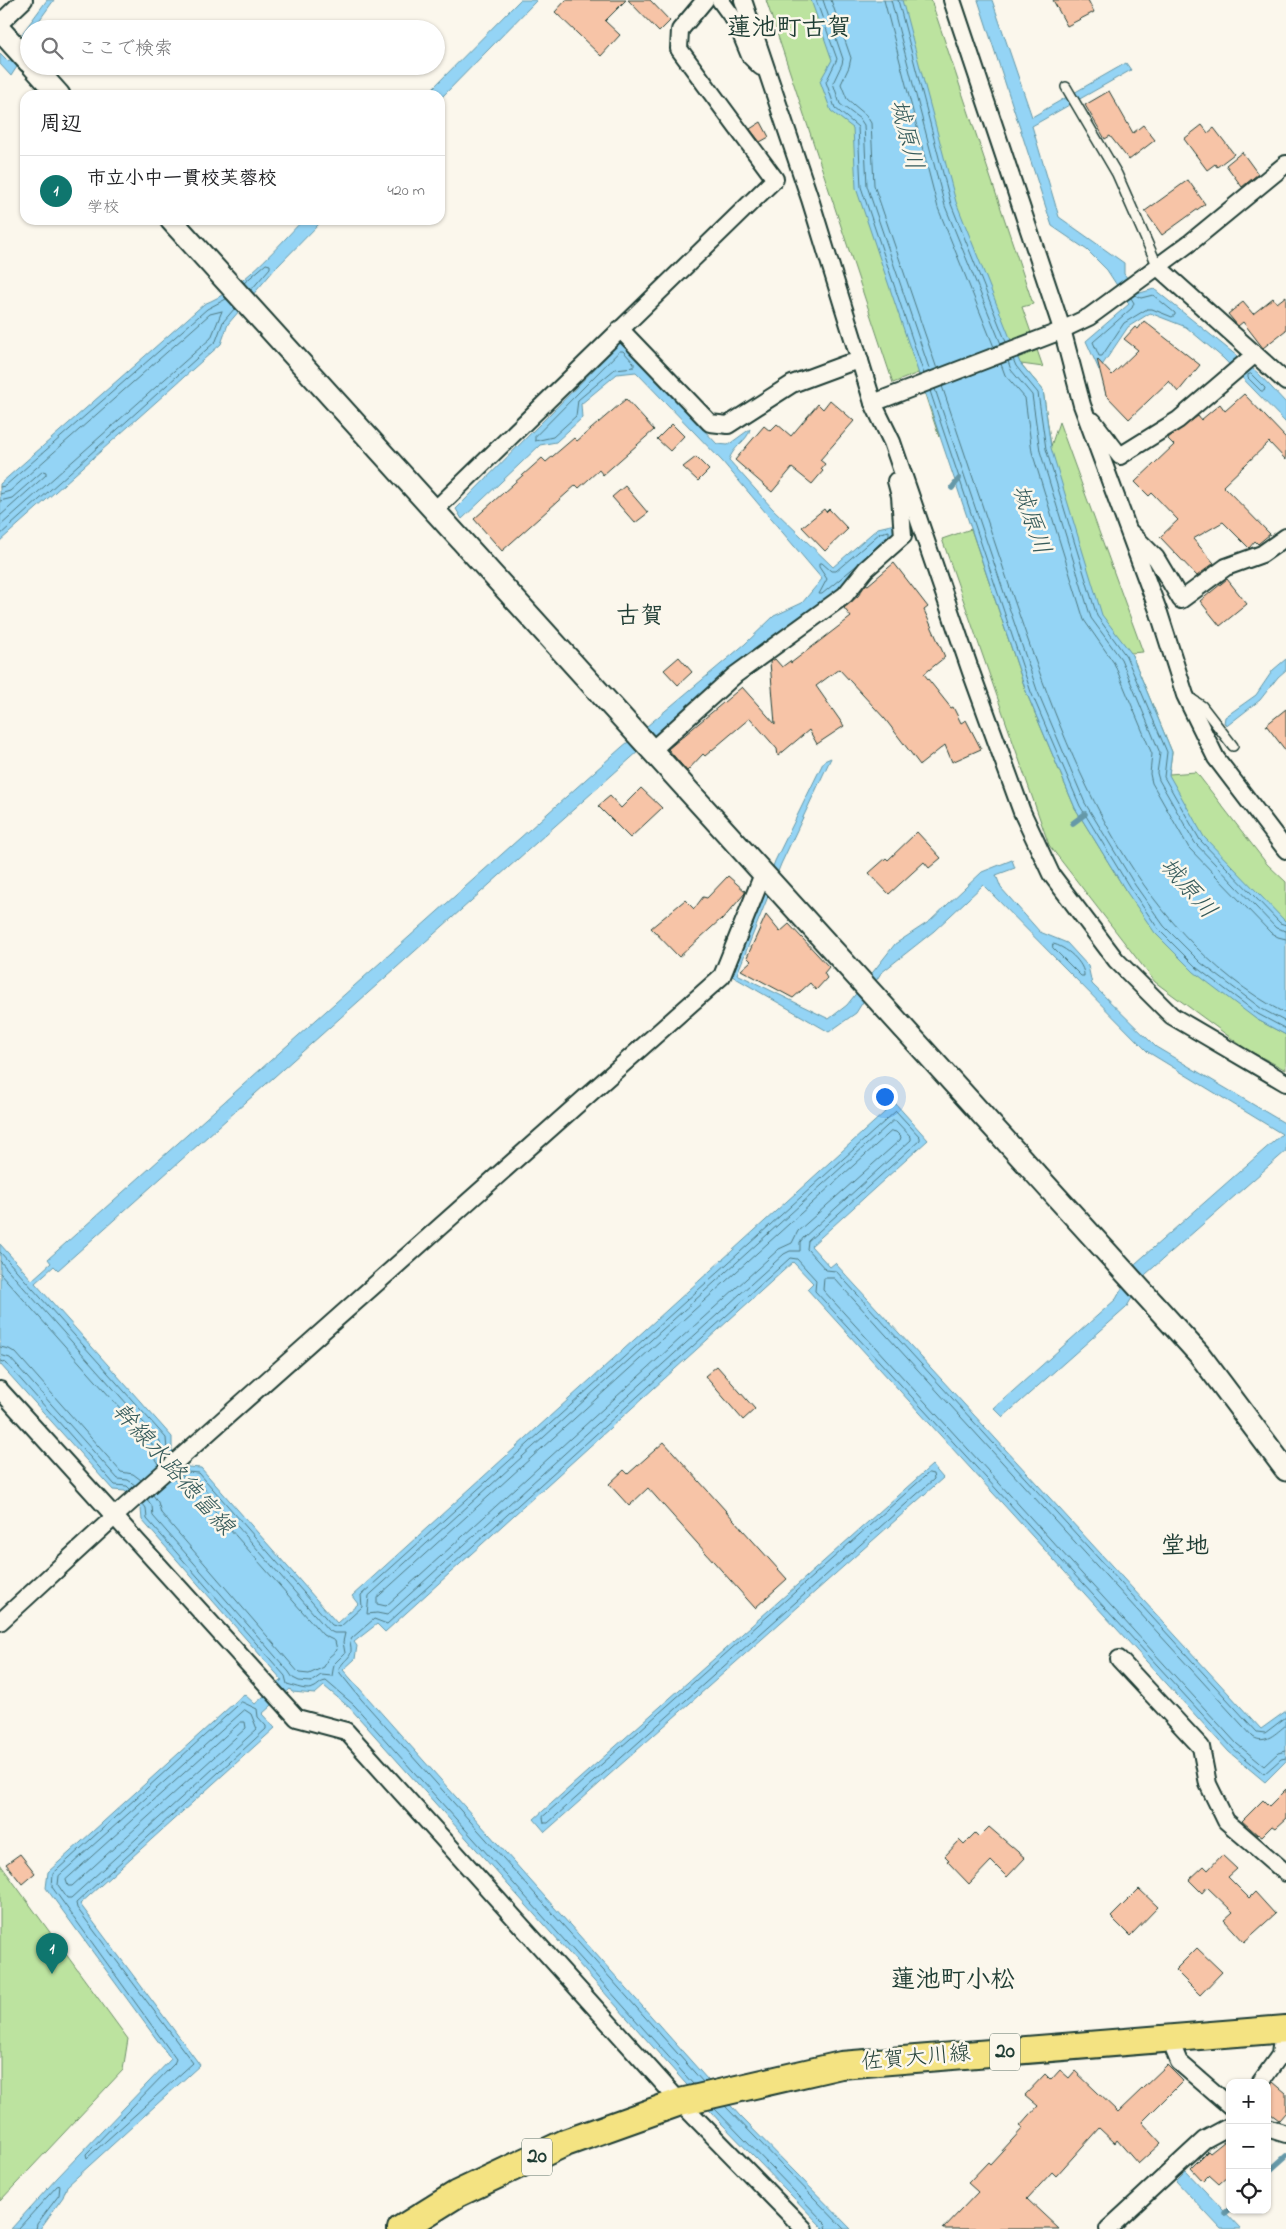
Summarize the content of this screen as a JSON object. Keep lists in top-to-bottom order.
{
  "streets": {
    "main road": ["20", "佐賀大川線"]
  },
  "crossings": [
    ["20", "佐賀大川線"]
  ],
  "districts": [
    "蓮池町古賀",
    "古賀",
    "堂地",
    "蓮池町小松"
  ],
  "water": ["城原川", "幹線水路徳富線"],
  "page": {
    "search": "ここで検索",
    "heading": "周辺",
    "list": [
      {
        "mark": "1",
        "name": "市立小中一貫校芙蓉校",
        "note": "学校",
        "value": "420 m"
      }
    ],
    "pins": "1",
    "map_buttons": ["+", "−"]
  }
}
